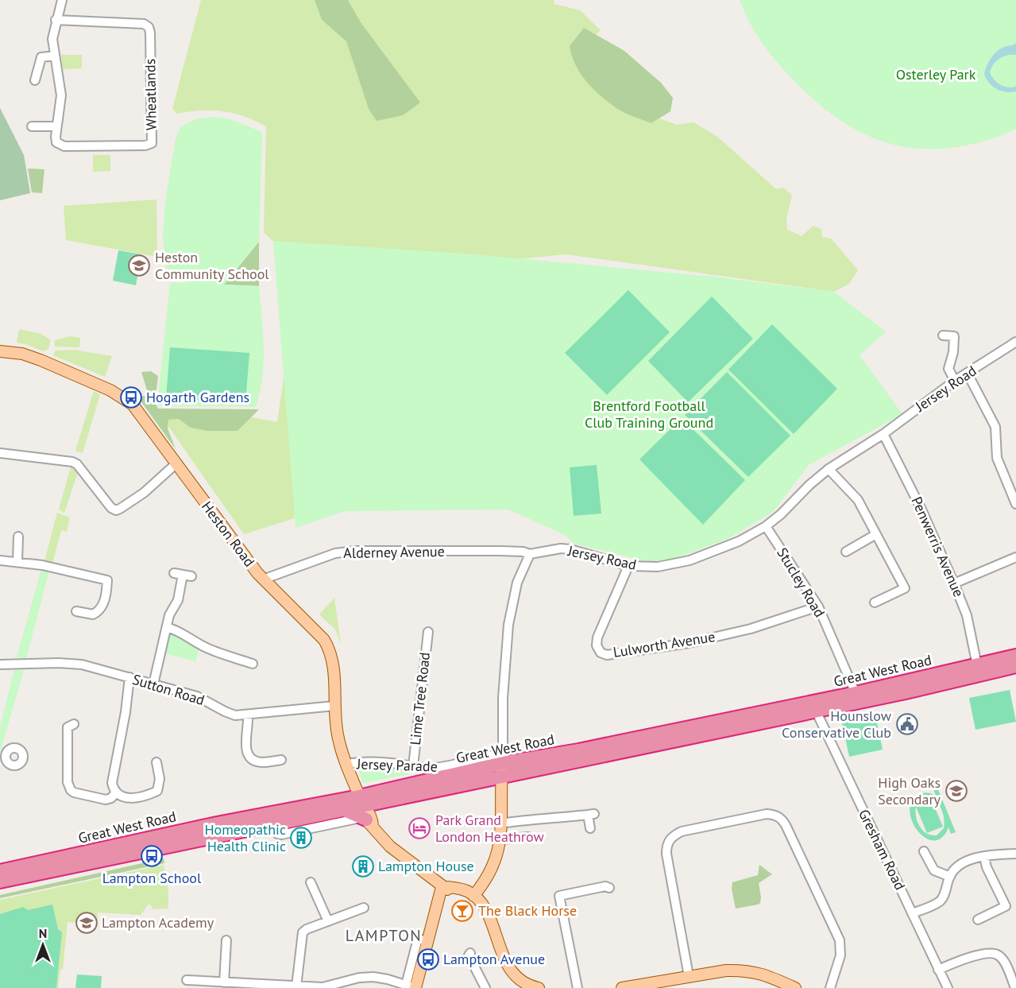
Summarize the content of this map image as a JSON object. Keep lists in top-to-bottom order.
{
  "streets": {
    "highway": ["Great West Road"],
    "main road": ["Heston Road"],
    "street": [
      "Wheatlands",
      "Jersey Road",
      "Penwerris Avenue",
      "Alderney Avenue",
      "Stucley Road",
      "Lulworth Avenue",
      "Sutton Road",
      "Lime Tree Road",
      "Jersey Parade",
      "Gresham Road"
    ]
  },
  "crossings": [
    ["Jersey Road", "Penwerris Avenue"],
    ["Jersey Road", "Alderney Avenue"],
    ["Jersey Road", "Stucley Road"],
    ["Jersey Road", "Lulworth Avenue"],
    ["Heston Road", "Alderney Avenue"],
    ["Heston Road", "Great West Road"],
    ["Heston Road", "Sutton Road"],
    ["Heston Road", "Jersey Parade"],
    ["Penwerris Avenue", "Great West Road"],
    ["Stucley Road", "Lulworth Avenue"],
    ["Stucley Road", "Great West Road"],
    ["Great West Road", "Jersey Parade"],
    ["Great West Road", "Gresham Road"],
    ["Lime Tree Road", "Jersey Parade"]
  ],
  "districts": ["LAMPTON"],
  "parks": ["Osterley Park", "Brentford Football Club Training Ground"],
  "places": {
    "school or university": ["Heston Community School", "High Oaks Secondary", "Lampton Academy"],
    "bus stop": ["Hogarth Gardens", "Lampton School", "Lampton Avenue"],
    "public building": ["Hounslow Conservative Club"],
    "hotel": ["Park Grand London Heathrow"],
    "building": ["Homeopathic Health Clinic", "Lampton House"],
    "bar": ["The Black Horse"]
  },
  "north": "top"
}
